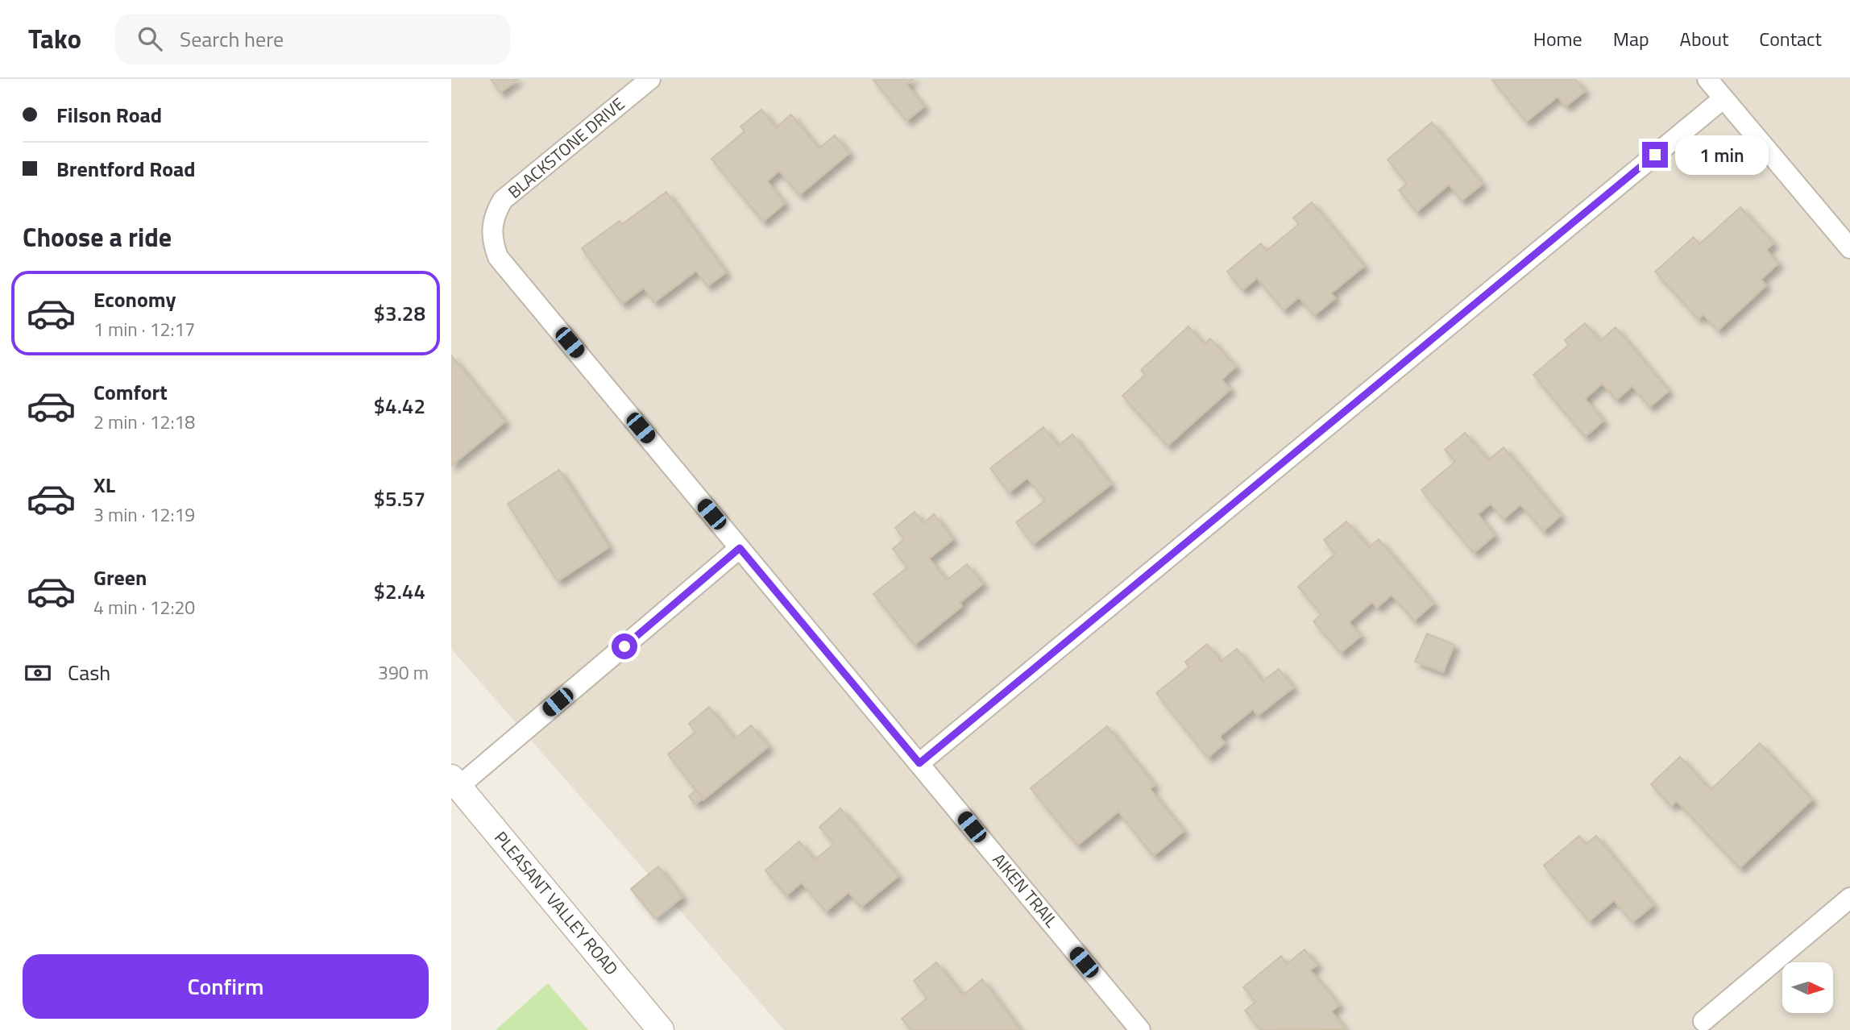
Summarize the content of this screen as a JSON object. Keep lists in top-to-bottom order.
{
  "streets": {
    "street": ["BLACKSTONE DRIVE", "AIKEN TRAIL", "PLEASANT VALLEY ROAD"]
  },
  "crossings": [
    ["BLACKSTONE DRIVE", "AIKEN TRAIL"]
  ],
  "north": "right",
  "page": {
    "header": "Tako",
    "search": "Search here",
    "nav": [
      "Home",
      "Map",
      "About",
      "Contact"
    ],
    "banner": ["Filson Road", "Brentford Road"],
    "bubble": "1 min",
    "heading": "Choose a ride",
    "list": [
      {
        "name": "Economy",
        "note": "1 min · 12:17",
        "value": "$3.28"
      },
      {
        "name": "Comfort",
        "note": "2 min · 12:18",
        "value": "$4.42"
      },
      {
        "name": "XL",
        "note": "3 min · 12:19",
        "value": "$5.57"
      },
      {
        "name": "Green",
        "note": "4 min · 12:20",
        "value": "$2.44"
      }
    ],
    "pay": ["Cash", "390 m"],
    "buttons": "Confirm"
  }
}
